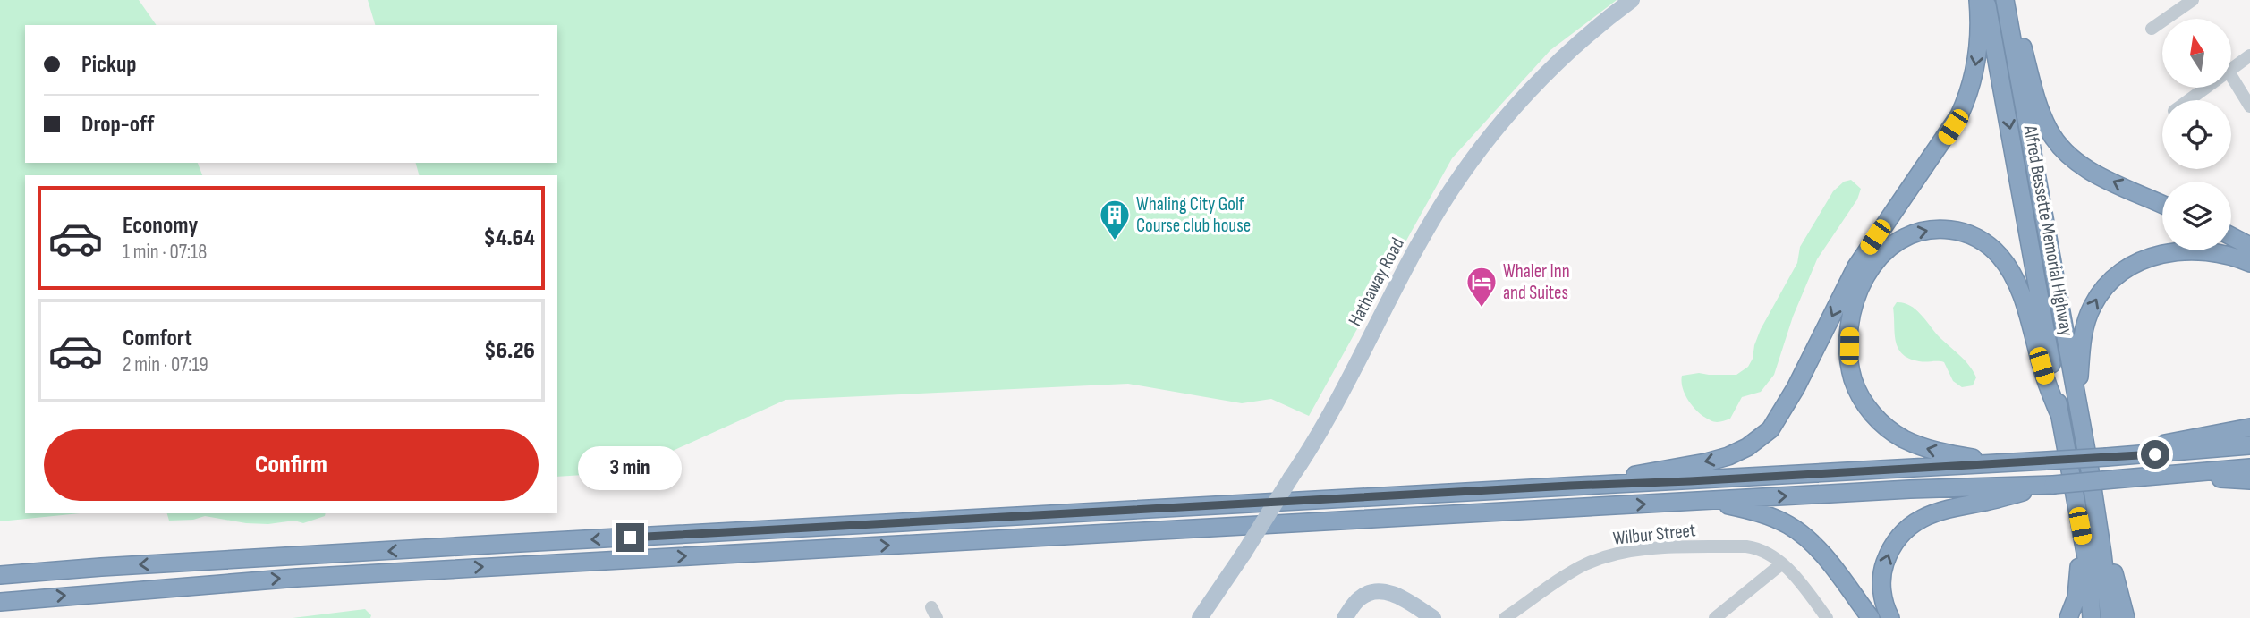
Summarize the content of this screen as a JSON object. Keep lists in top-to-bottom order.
{
  "streets": {
    "highway": ["Alfred Bessette Memorial Highway"],
    "main road": ["Hathaway Road"],
    "street": ["Wilbur Street"]
  },
  "places": {
    "building": ["Whaling City Golf Course club house"],
    "hotel": ["Whaler Inn and Suites"]
  },
  "north": "top",
  "page": {
    "banner": ["Pickup", "Drop-off"],
    "list": [
      {
        "name": "Economy",
        "note": "1 min · 07:18",
        "value": "$4.64"
      },
      {
        "name": "Comfort",
        "note": "2 min · 07:19",
        "value": "$6.26"
      }
    ],
    "buttons": "Confirm",
    "bubble": "3 min"
  }
}
